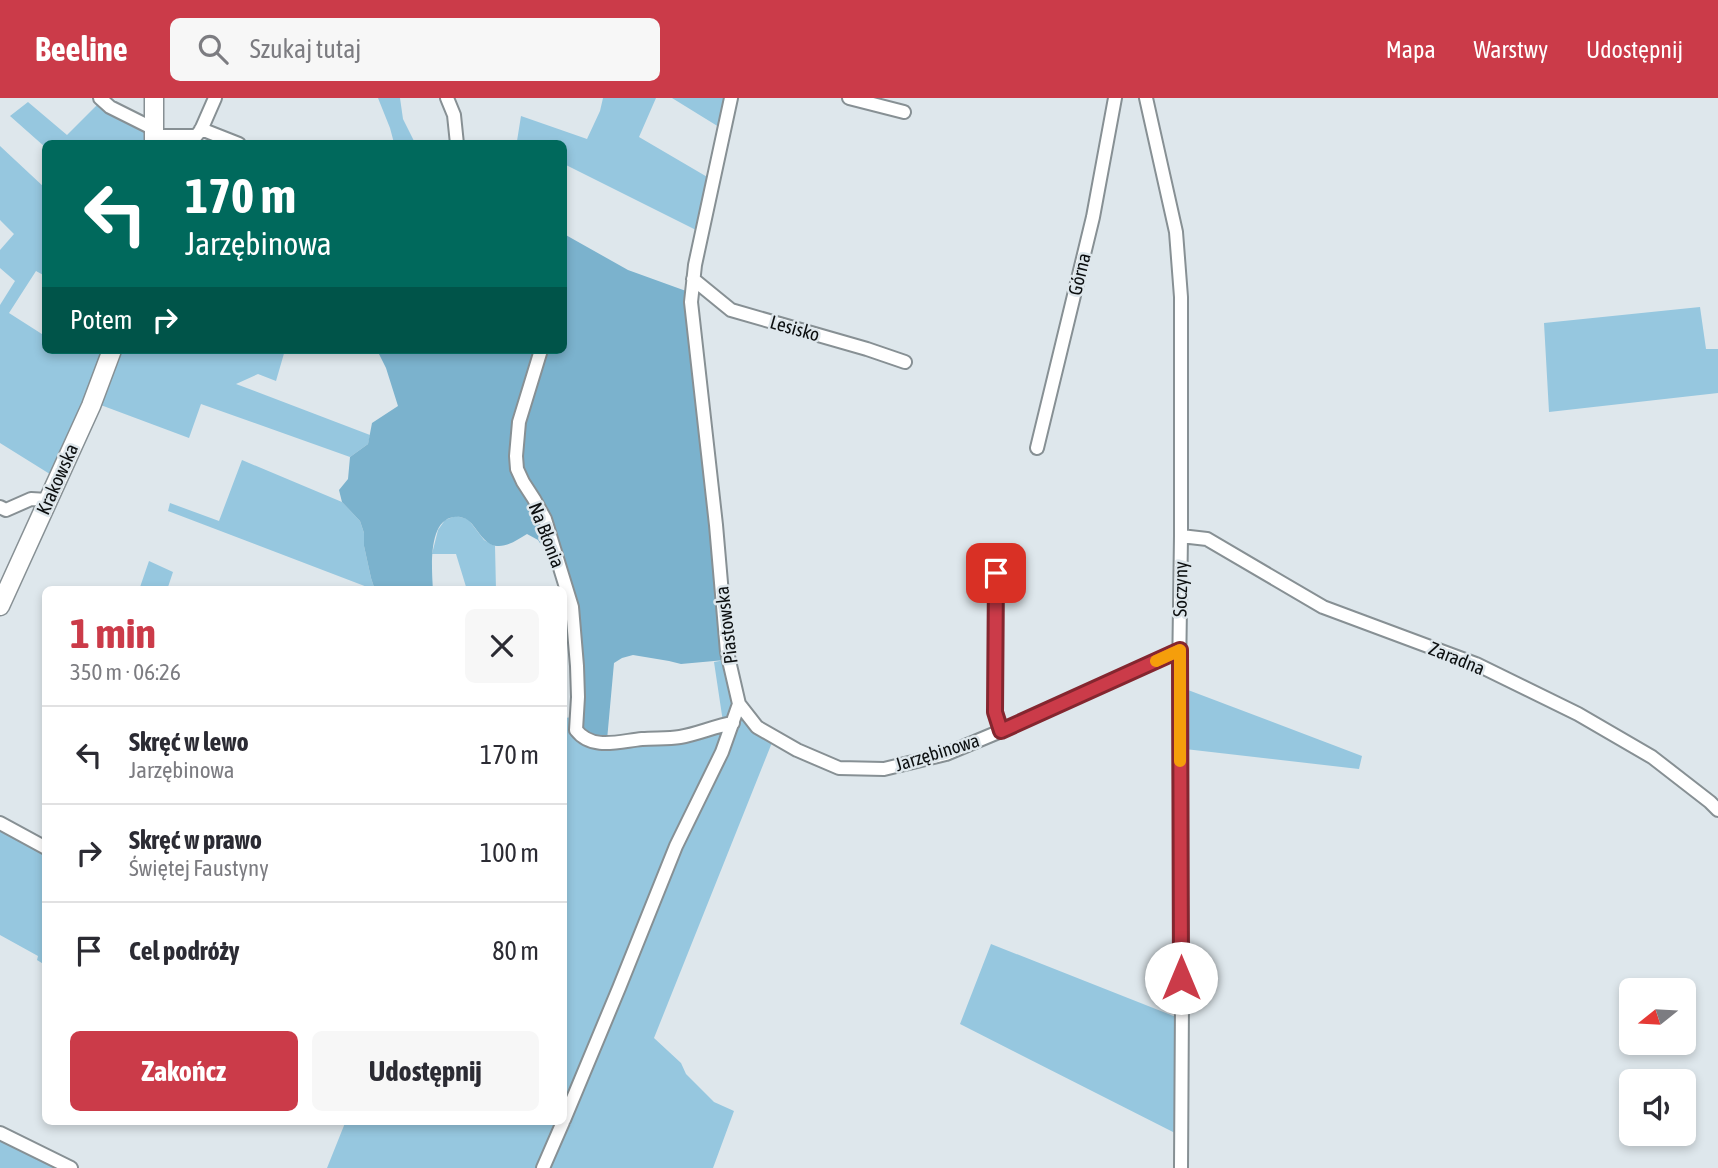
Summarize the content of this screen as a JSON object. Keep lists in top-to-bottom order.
{
  "streets": {
    "street": [
      "Górna",
      "Lesisko",
      "Krakowska",
      "Na Błonia",
      "Soczyny",
      "Piastowska",
      "Zaradna",
      "Jarzębinowa"
    ]
  },
  "crossings": [
    ["Lesisko", "Piastowska"],
    ["Soczyny", "Zaradna"],
    ["Soczyny", "Jarzębinowa"],
    ["Piastowska", "Jarzębinowa"]
  ],
  "north": "left",
  "page": {
    "header": "Beeline",
    "search": "Szukaj tutaj",
    "nav": ["Mapa", "Warstwy", "Udostępnij"],
    "turn": ["170 m", "Jarzębinowa"],
    "then": "Potem",
    "heading": ["1 min", "350 m · 06:26"],
    "list": [
      {
        "name": "Skręć w lewo",
        "note": "Jarzębinowa",
        "value": "170 m"
      },
      {
        "name": "Skręć w prawo",
        "note": "Świętej Faustyny",
        "value": "100 m"
      },
      {
        "name": "Cel podróży",
        "value": "80 m"
      }
    ],
    "buttons": ["Zakończ", "Udostępnij"]
  }
}
